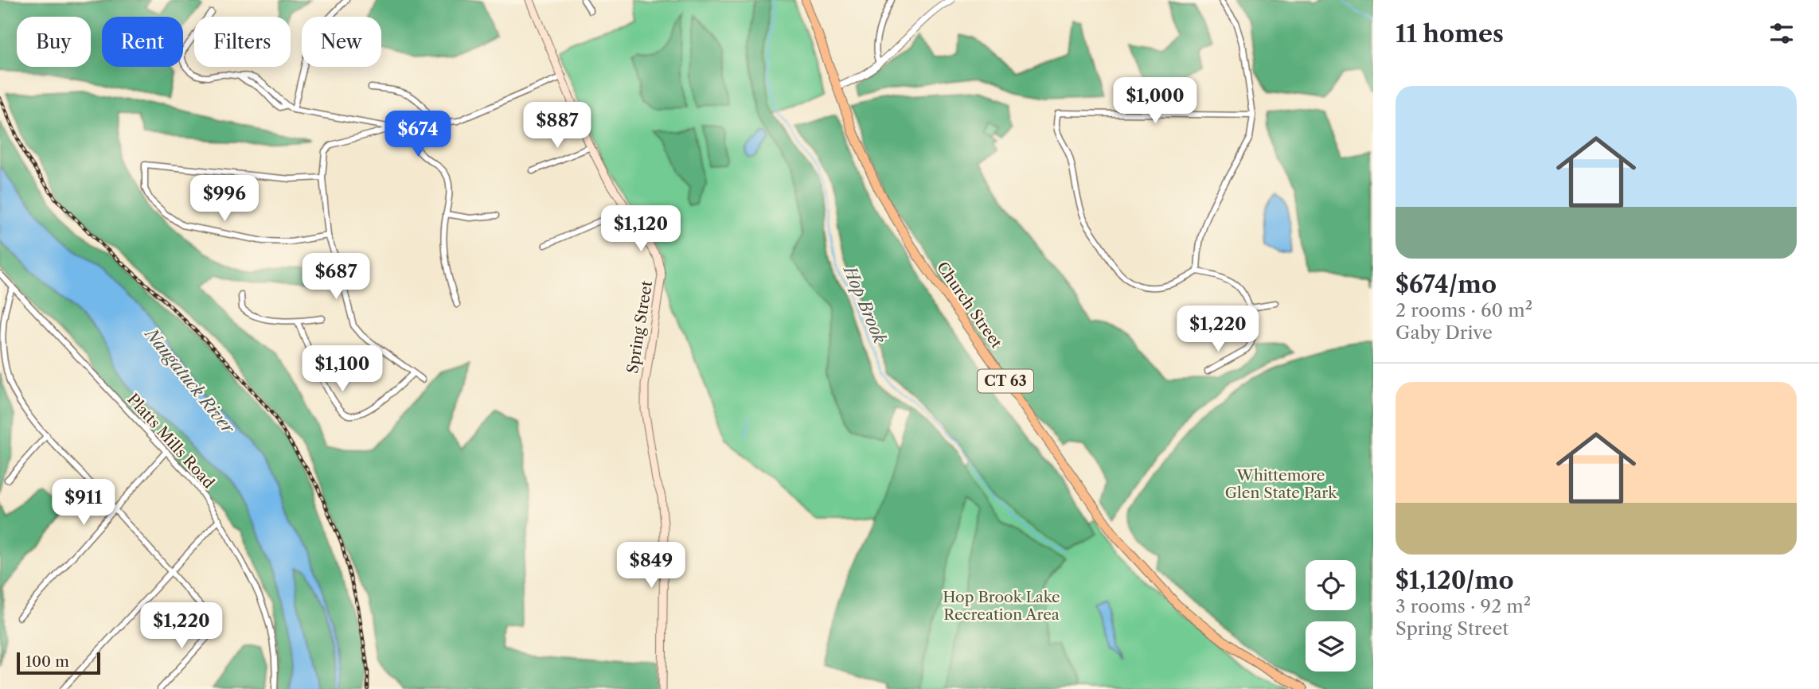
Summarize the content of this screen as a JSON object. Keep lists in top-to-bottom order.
{
  "streets": {
    "main road": ["Church Street", "Spring Street", "CT 63"],
    "street": ["Platts Mills Road"]
  },
  "water": ["Hop Brook", "Naugatuck River"],
  "parks": ["Whittemore Glen State Park", "Hop Brook Lake Recreation Area"],
  "scale_bar": "100 m",
  "page": {
    "heading": "11 homes",
    "chip": [
      "Buy",
      "Rent",
      "Filters",
      "New"
    ],
    "list": [
      {
        "name": "$674/mo",
        "note": "2 rooms · 60 m² · Gaby Drive"
      },
      {
        "name": "$1,120/mo",
        "note": "3 rooms · 92 m² · Spring Street"
      }
    ],
    "price": [
      "$1,000",
      "$887",
      "$674",
      "$996",
      "$1,120",
      "$687",
      "$1,220",
      "$1,100",
      "$911",
      "$849",
      "$1,220"
    ],
    "scale": "100 m"
  }
}
